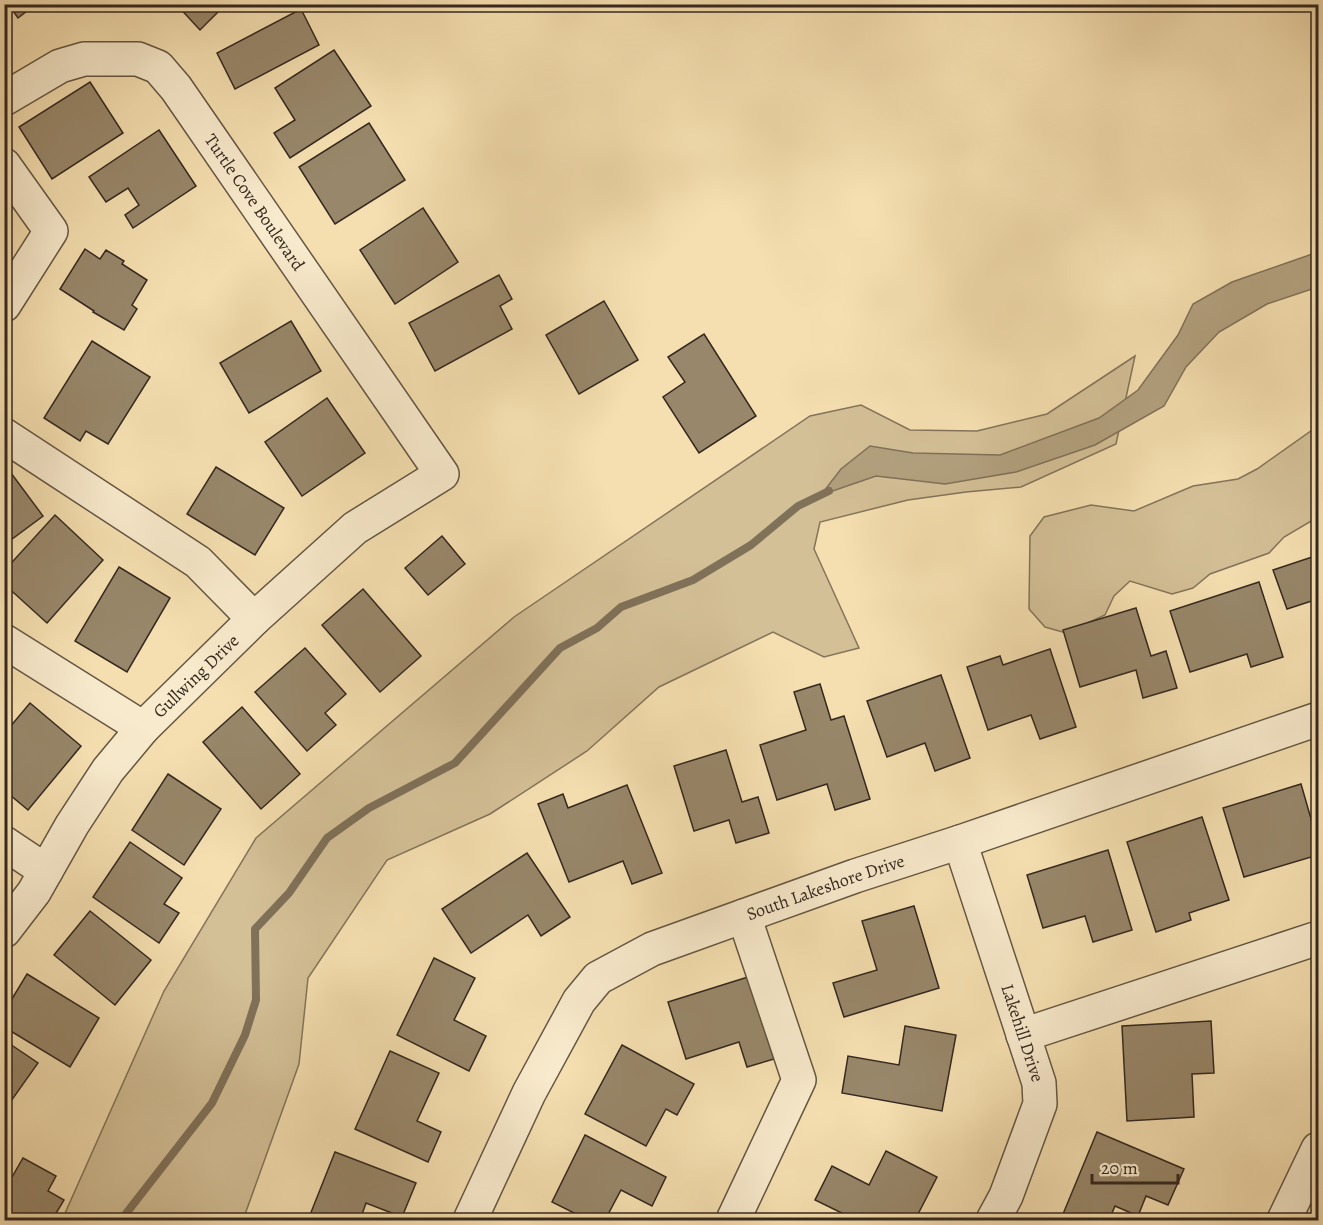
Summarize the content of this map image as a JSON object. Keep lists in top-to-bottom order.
{
  "streets": {
    "street": [
      "Turtle Cove Boulevard",
      "Gullwing Drive",
      "South Lakeshore Drive",
      "Lakehill Drive"
    ]
  },
  "crossings": [
    ["Turtle Cove Boulevard", "Gullwing Drive"],
    ["South Lakeshore Drive", "Lakehill Drive"]
  ],
  "scale_bar": "20 m"
}
